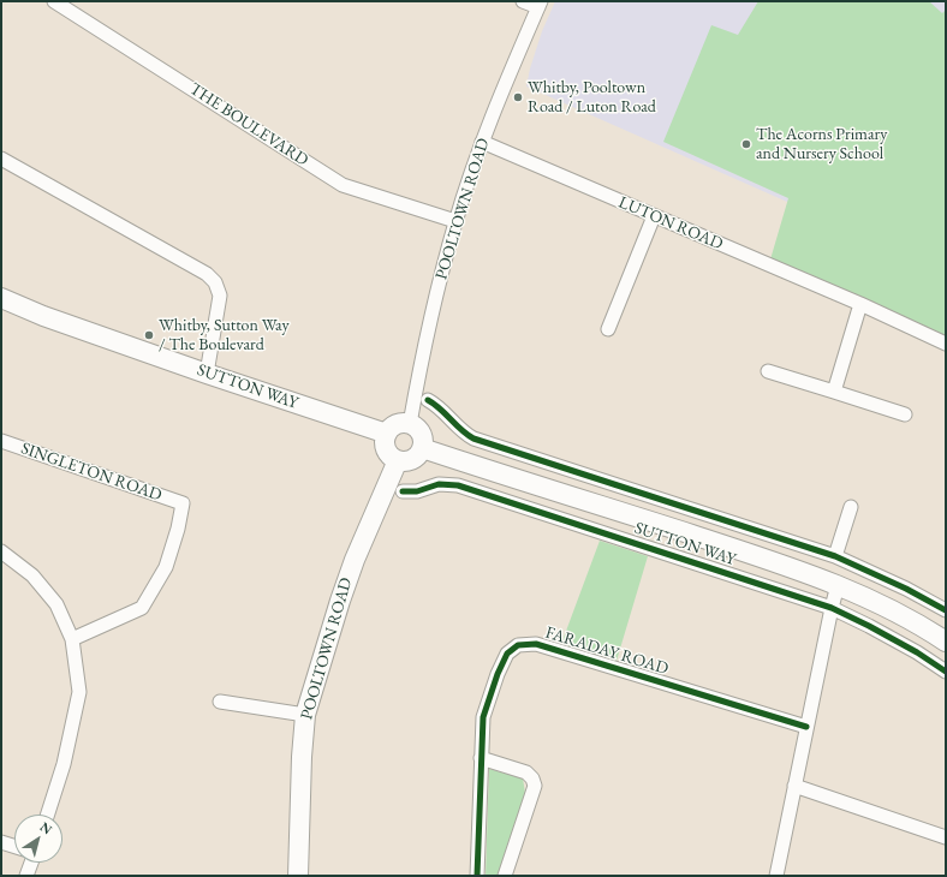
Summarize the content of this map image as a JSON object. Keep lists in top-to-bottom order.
{
  "streets": {
    "main road": ["POOLTOWN ROAD", "SUTTON WAY"],
    "street": [
      "THE BOULEVARD",
      "LUTON ROAD",
      "SINGLETON ROAD",
      "FARADAY ROAD"
    ]
  },
  "crossings": [
    ["THE BOULEVARD", "POOLTOWN ROAD"],
    ["POOLTOWN ROAD", "LUTON ROAD"],
    ["POOLTOWN ROAD", "SUTTON WAY"]
  ],
  "places": ["Whitby, Pooltown Road / Luton Road", "The Acorns Primary and Nursery School", "Whitby, Sutton Way / The Boulevard"],
  "north": "top right"
}
